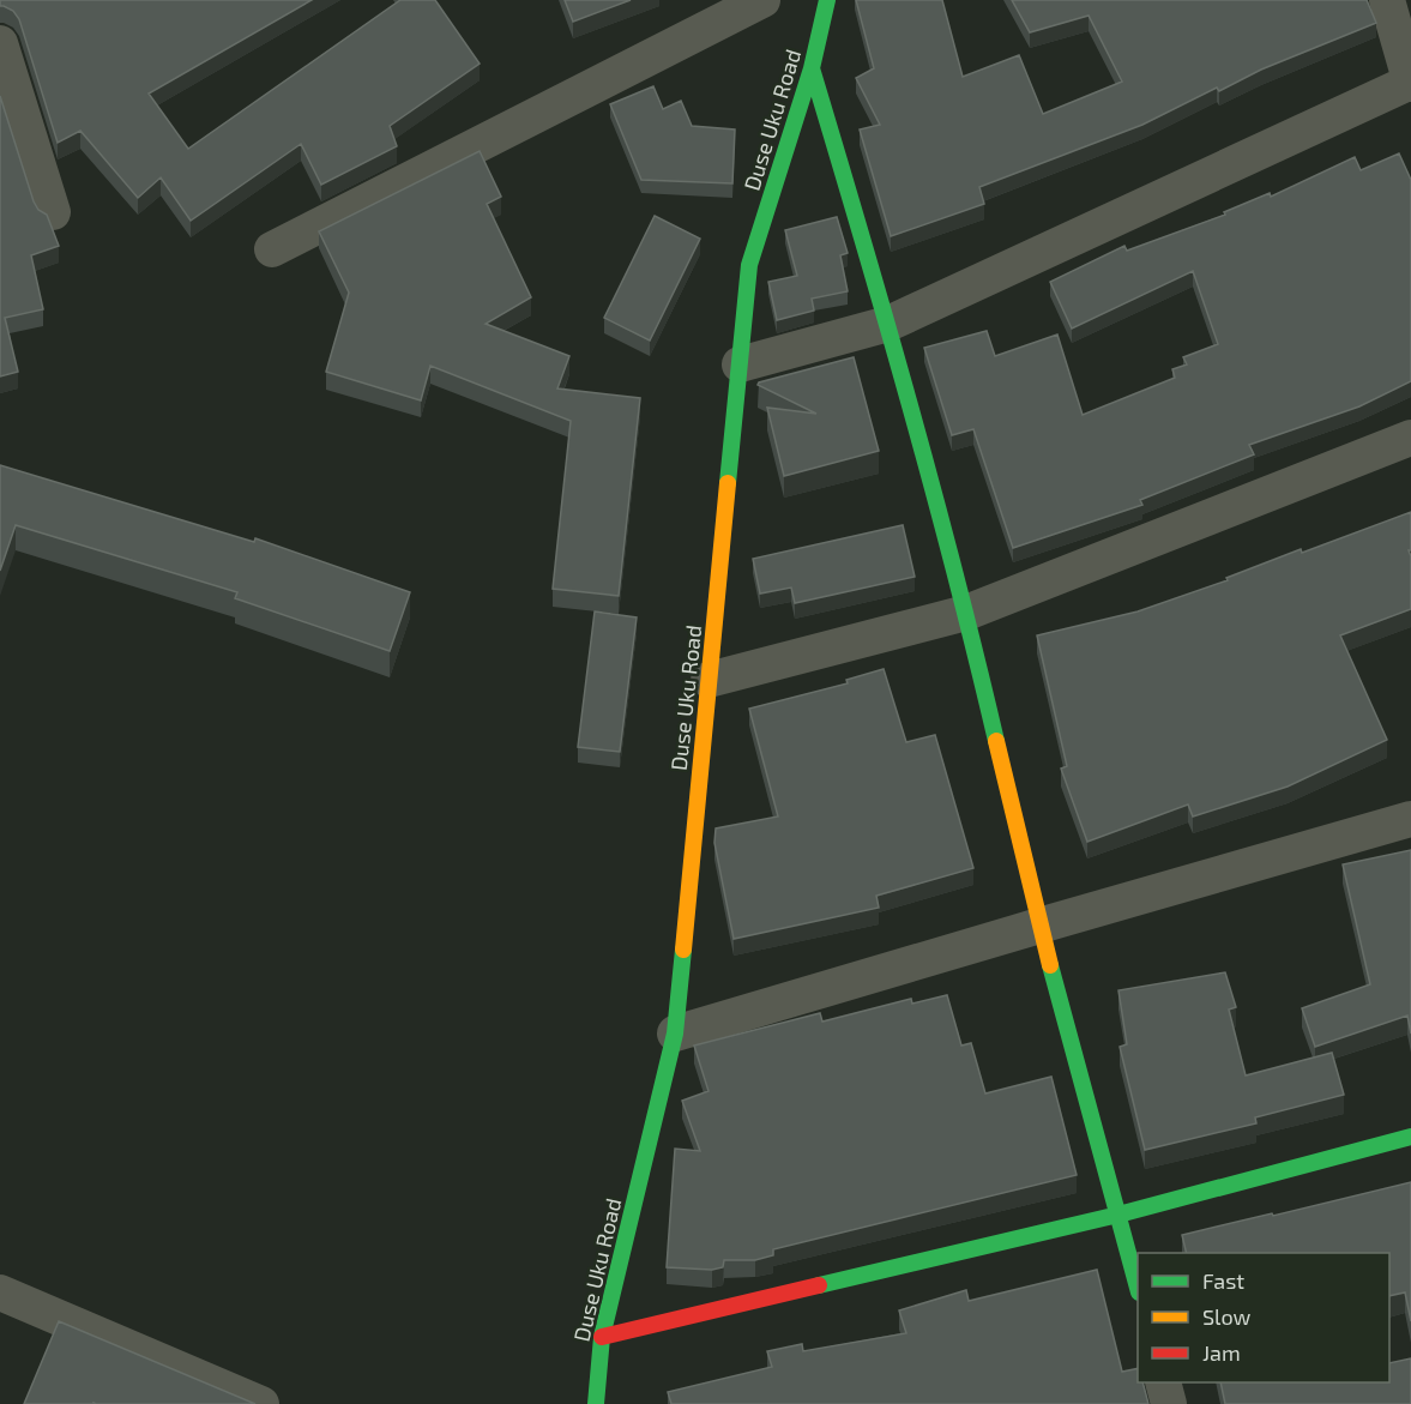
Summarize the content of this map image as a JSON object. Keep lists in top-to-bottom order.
{
  "streets": {
    "street": ["Duse Uku Road"]
  },
  "legend": ["Fast", "Slow", "Jam"]
}
